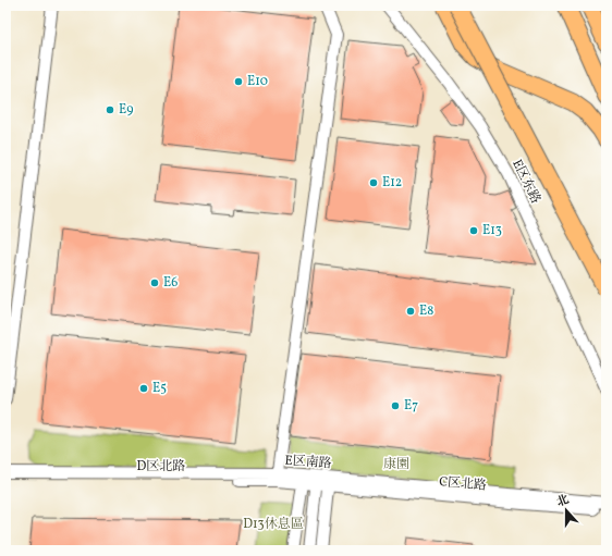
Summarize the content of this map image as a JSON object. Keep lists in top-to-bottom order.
{
  "streets": {
    "street": [
      "E区东路",
      "E区南路",
      "D区北路",
      "C区北路"
    ]
  },
  "crossings": [
    ["E区南路", "D区北路"],
    ["E区南路", "C区北路"],
    ["D区北路", "C区北路"]
  ],
  "parks": ["康園", "D13休息區"],
  "places": [
    "E10",
    "E9",
    "E12",
    "E13",
    "E6",
    "E8",
    "E5",
    "E7"
  ],
  "north": "top"
}
